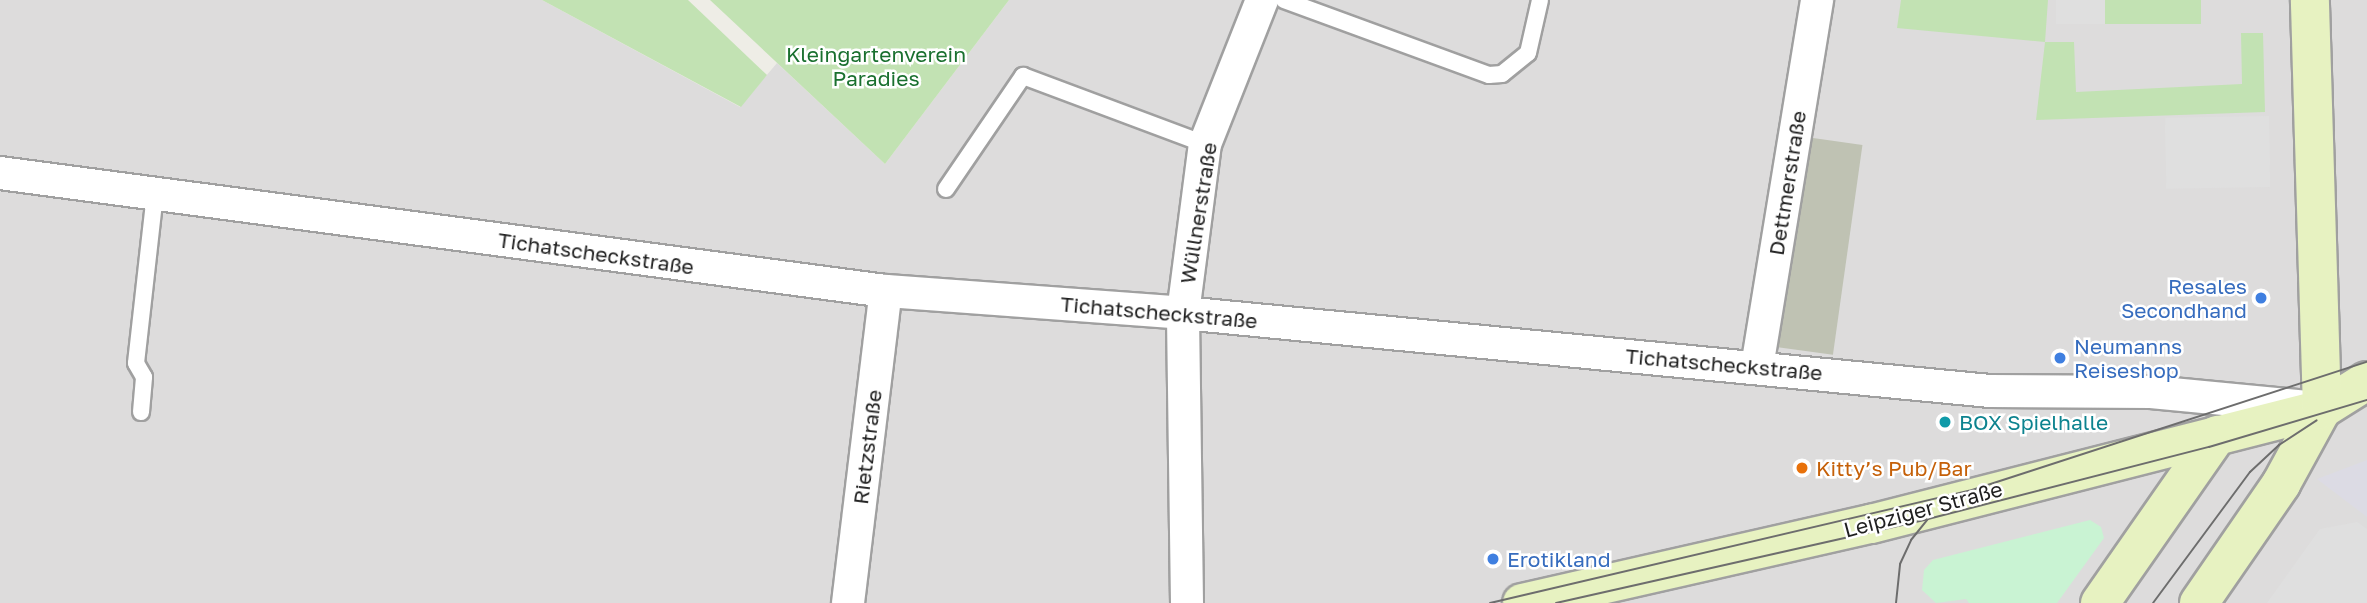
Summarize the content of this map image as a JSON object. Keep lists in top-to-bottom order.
{
  "streets": {
    "main road": ["Leipziger Straße"],
    "street": [
      "Dettmerstraße",
      "Wüllnerstraße",
      "Tichatscheckstraße",
      "Rietzstraße"
    ]
  },
  "crossings": [
    ["Dettmerstraße", "Tichatscheckstraße"],
    ["Wüllnerstraße", "Tichatscheckstraße"],
    ["Tichatscheckstraße", "Rietzstraße"],
    ["Tichatscheckstraße", "Leipziger Straße"]
  ],
  "parks": ["Kleingartenverein Paradies"],
  "places": [
    "Resales Secondhand",
    "Neumanns Reiseshop",
    "BOX Spielhalle",
    "Kitty’s Pub/Bar",
    "Erotikland"
  ]
}
